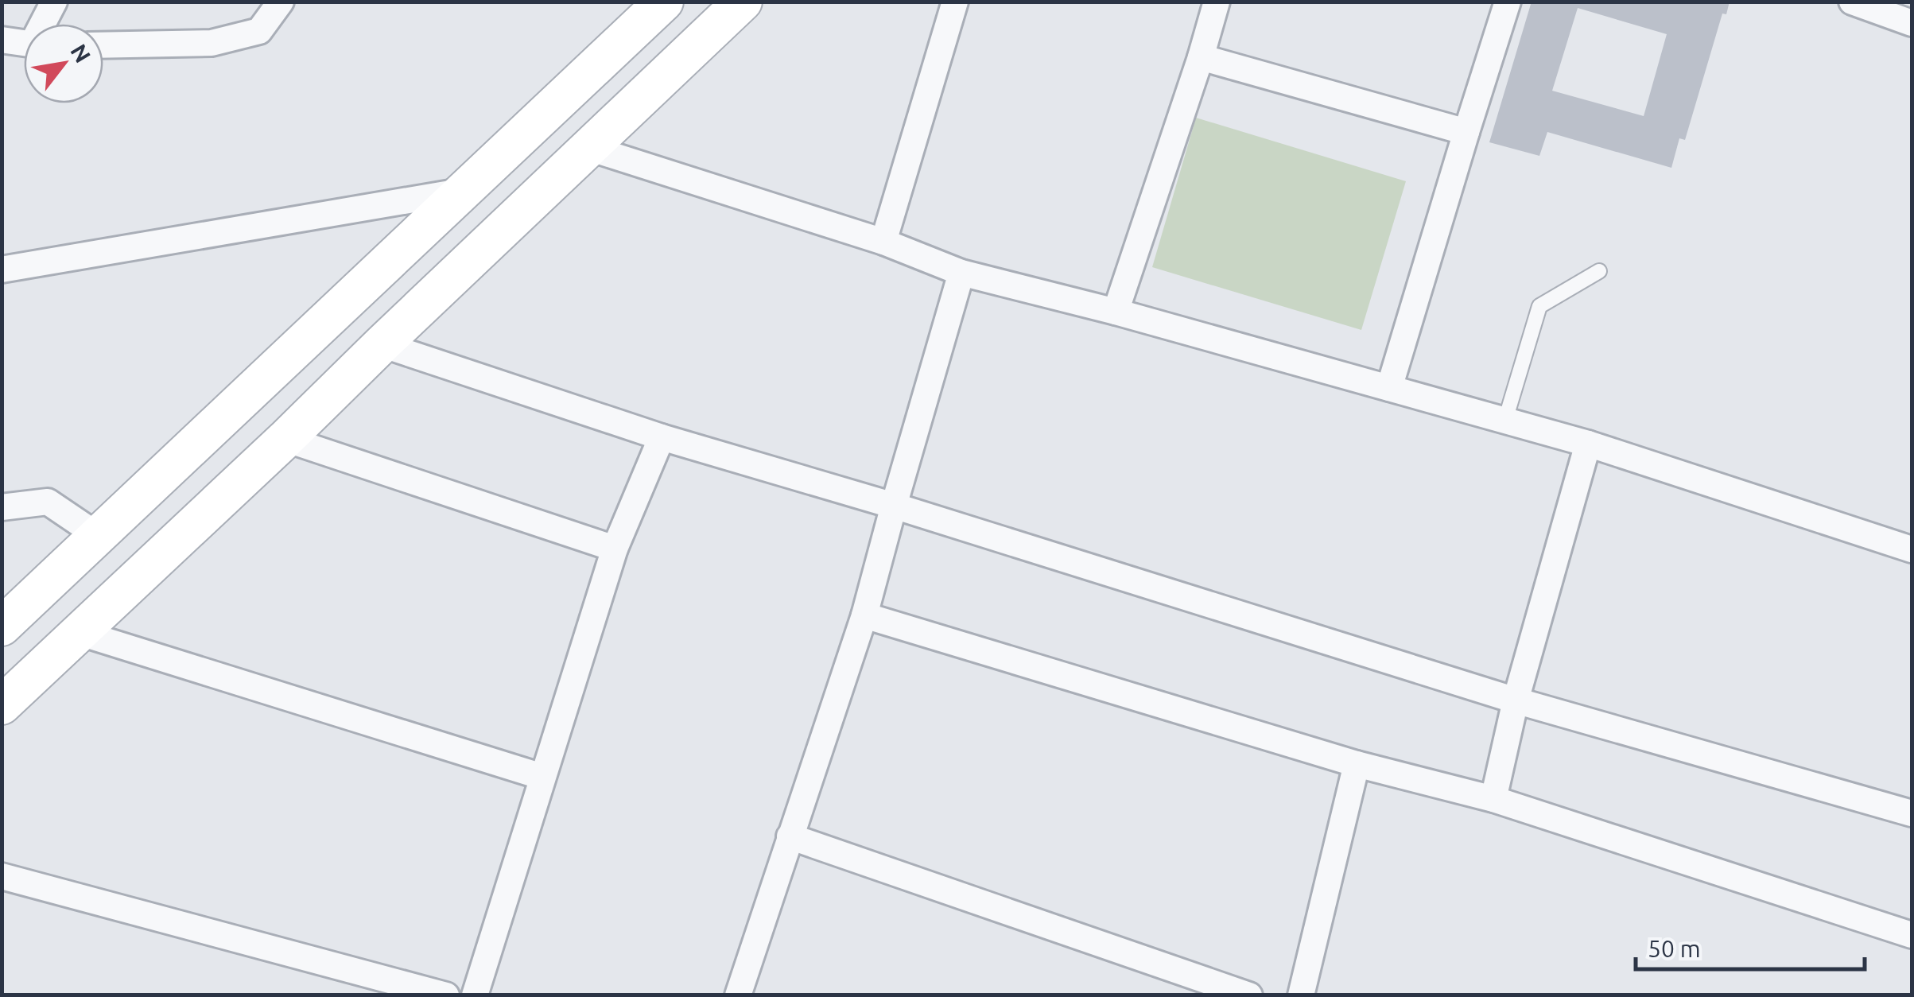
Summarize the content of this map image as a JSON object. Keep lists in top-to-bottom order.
{
  "scale_bar": "50 m",
  "north": "top right"
}
